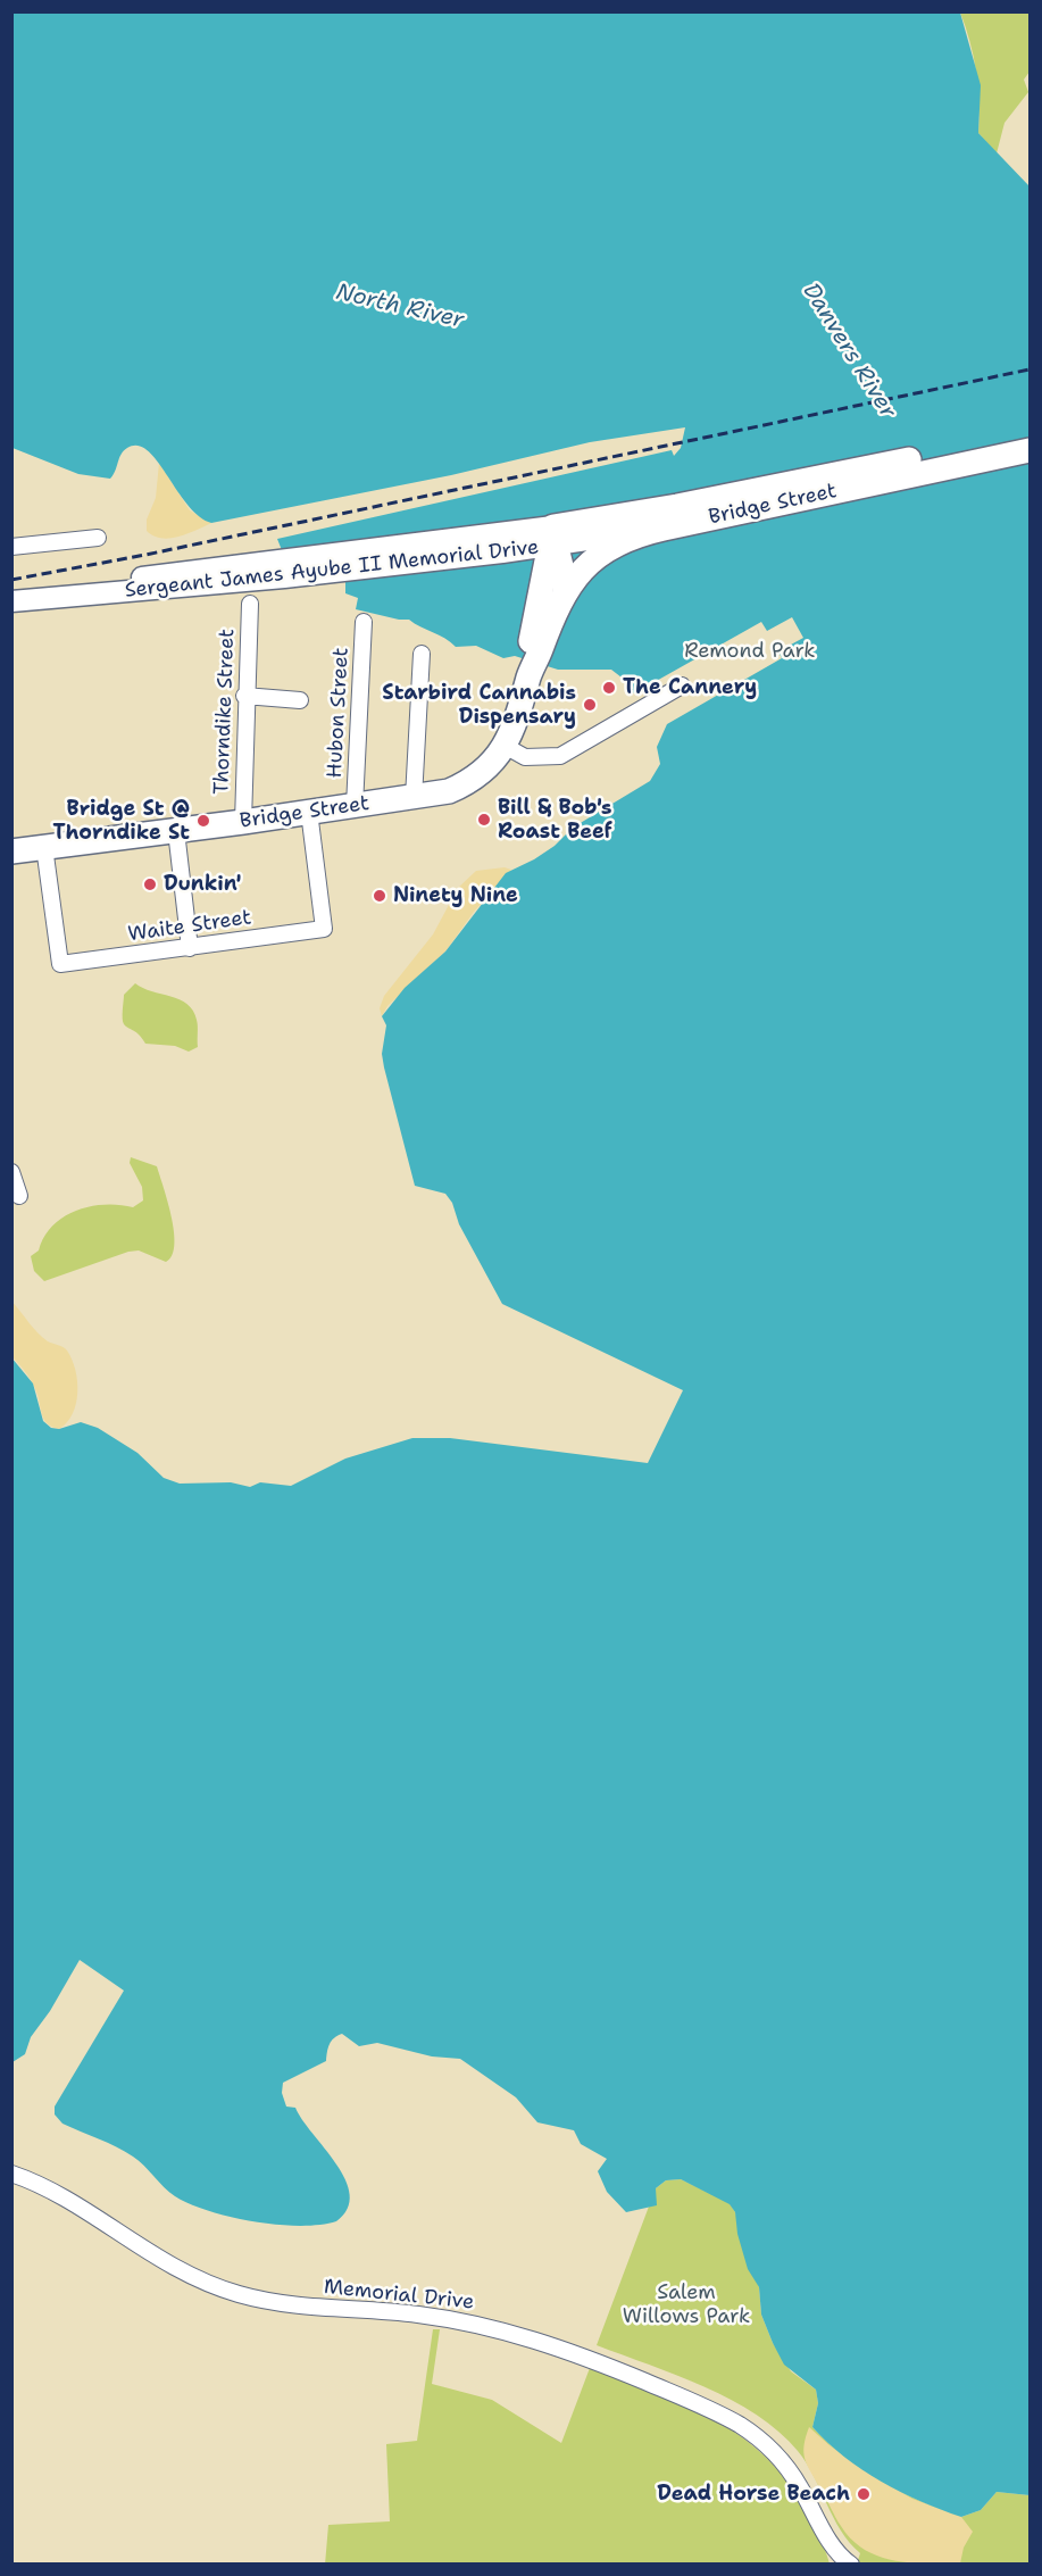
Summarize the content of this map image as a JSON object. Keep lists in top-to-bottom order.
{
  "streets": {
    "highway": ["Bridge Street"],
    "main road": ["Sergeant James Ayube II Memorial Drive"],
    "street": [
      "Thorndike Street",
      "Hubon Street",
      "Waite Street",
      "Memorial Drive"
    ]
  },
  "crossings": [
    ["Bridge Street", "Sergeant James Ayube II Memorial Drive"],
    ["Bridge Street", "Thorndike Street"],
    ["Bridge Street", "Hubon Street"],
    ["Bridge Street", "Waite Street"]
  ],
  "water": ["North River", "Danvers River"],
  "parks": ["Remond Park", "Salem Willows Park"],
  "places": [
    "The Cannery",
    "Starbird Cannabis Dispensary",
    "Bill & Bob's Roast Beef",
    "Bridge St @ Thorndike St",
    "Dunkin'",
    "Ninety Nine",
    "Dead Horse Beach"
  ]
}
